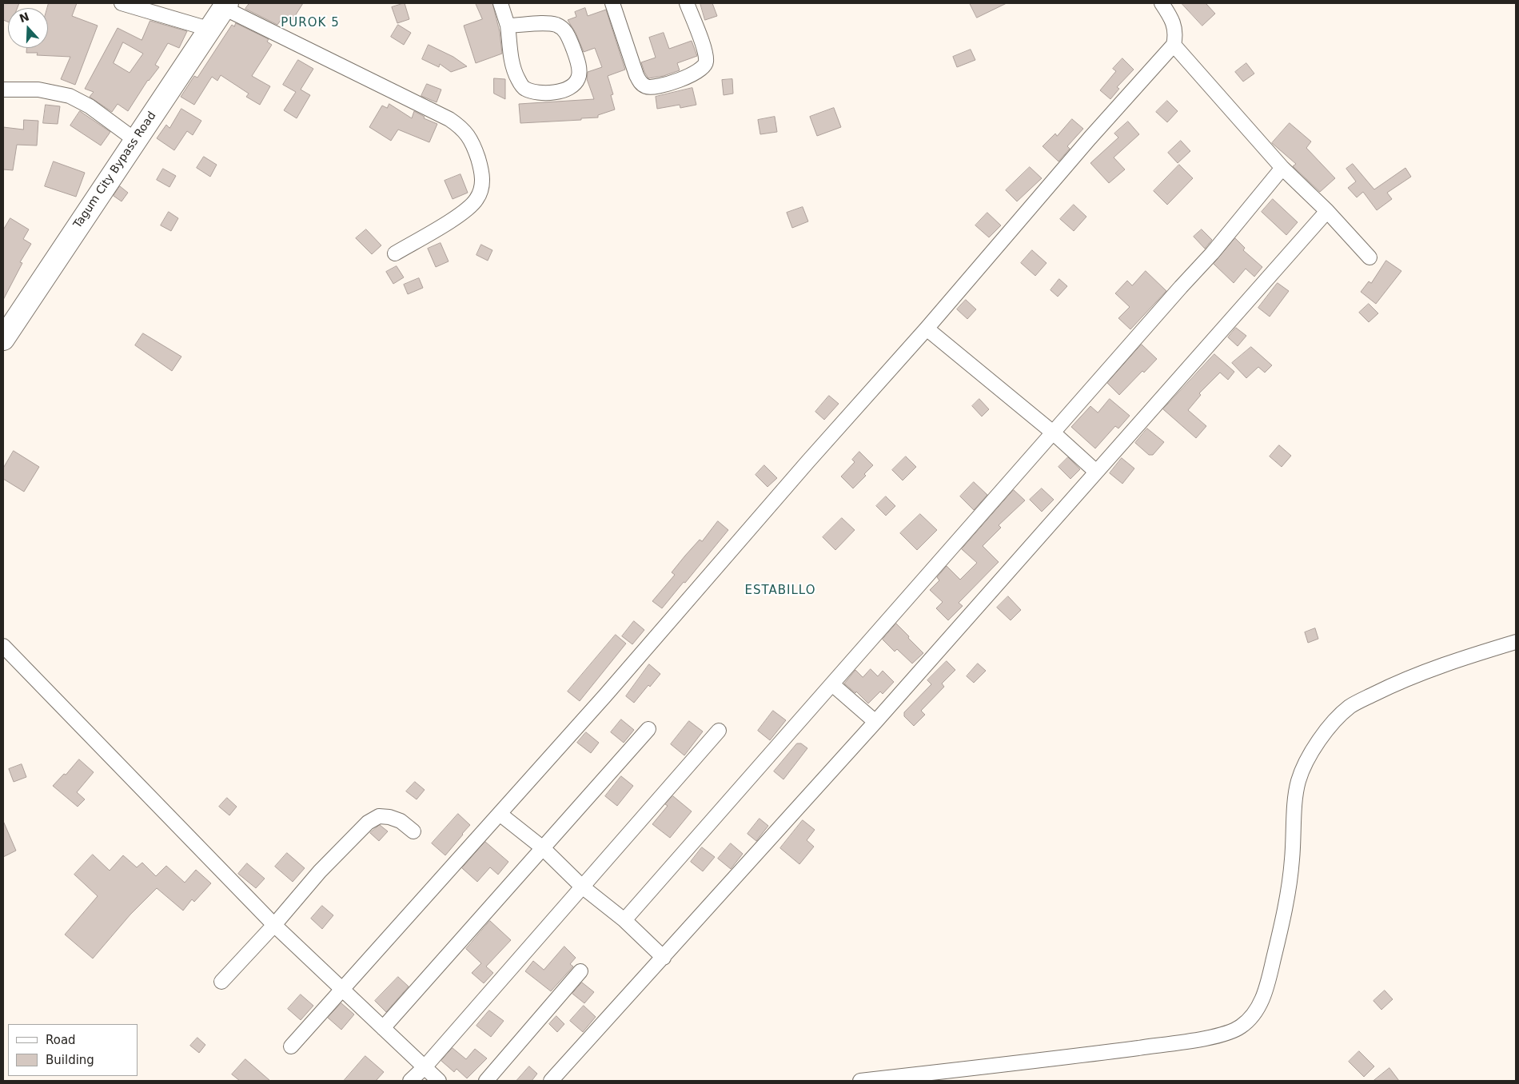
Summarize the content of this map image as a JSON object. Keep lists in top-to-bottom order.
{
  "streets": {
    "main road": ["Tagum City Bypass Road"]
  },
  "districts": ["PUROK 5", "ESTABILLO"],
  "legend": ["Road", "Building"],
  "north": "top"
}
